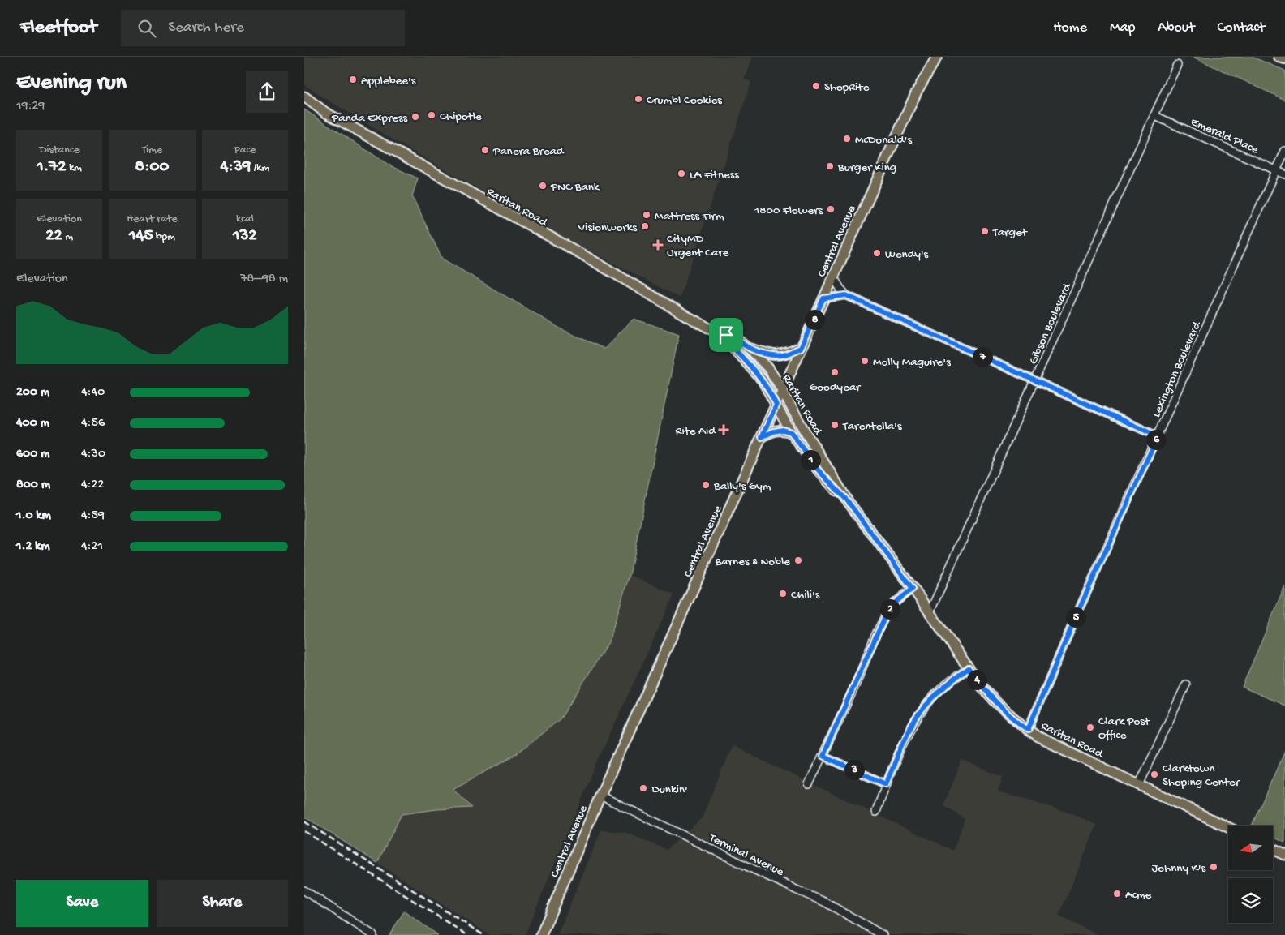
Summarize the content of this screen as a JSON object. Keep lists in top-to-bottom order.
{
  "streets": {
    "main road": ["Raritan Road", "Central Avenue"],
    "street": [
      "Emerald Place",
      "Gibson Boulevard",
      "Lexington Boulevard",
      "Terminal Avenue"
    ]
  },
  "crossings": [
    ["Emerald Place", "Gibson Boulevard"],
    ["Emerald Place", "Lexington Boulevard"],
    ["Raritan Road", "Central Avenue"],
    ["Raritan Road", "Gibson Boulevard"],
    ["Raritan Road", "Lexington Boulevard"],
    ["Central Avenue", "Terminal Avenue"]
  ],
  "places": {
    "other": [
      "Applebee's",
      "ShopRite",
      "Crumbl Cookies",
      "Chipotle",
      "Panda Express",
      "McDonald's",
      "Panera Bread",
      "Burger King",
      "LA Fitness",
      "PNC Bank",
      "1800 Flowers",
      "Mattress Firm",
      "Visionworks",
      "Target",
      "Wendy's",
      "Molly Maguire's",
      "Goodyear",
      "Tarentella's",
      "Bally's Gym",
      "Barnes & Noble",
      "Chili's",
      "Clark Post Office",
      "Clarktown Shoping Center",
      "Dunkin'",
      "Johnny K's",
      "Acme"
    ],
    "health": ["CityMD Urgent Care", "Rite Aid"]
  },
  "north": "left",
  "page": {
    "header": "Fleetfoot",
    "search": "Search here",
    "nav": [
      "Home",
      "Map",
      "About",
      "Contact"
    ],
    "heading": ["Evening run", "19:29"],
    "stats": [
      ["Distance", "1.72 km"],
      ["Time", "8:00"],
      ["Pace", "4:39 /km"],
      ["Elevation", "22 m"],
      ["Heart rate", "145 bpm"],
      ["kcal", "132"]
    ],
    "chart": ["Elevation", "78–98 m"],
    "pins": [
      "8",
      "7",
      "6",
      "1",
      "2",
      "5",
      "4",
      "3"
    ],
    "list": [
      {
        "name": "200 m",
        "note": "4:40"
      },
      {
        "name": "400 m",
        "note": "4:56"
      },
      {
        "name": "600 m",
        "note": "4:30"
      },
      {
        "name": "800 m",
        "note": "4:22"
      },
      {
        "name": "1.0 km",
        "note": "4:59"
      },
      {
        "name": "1.2 km",
        "note": "4:21"
      }
    ],
    "buttons": ["Save", "Share"]
  }
}
